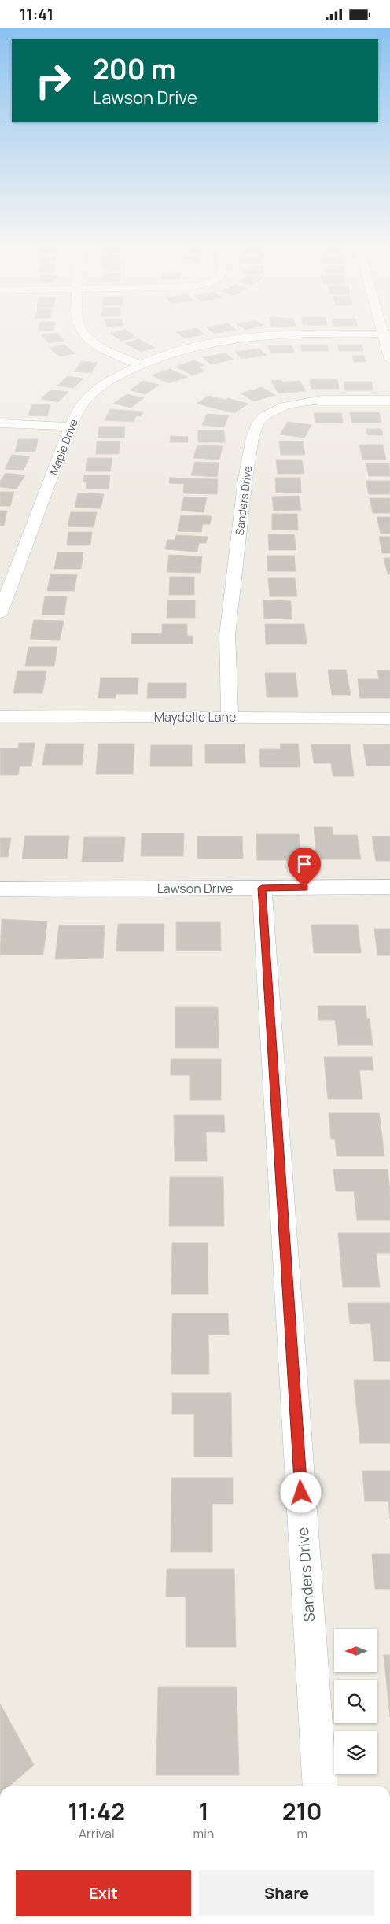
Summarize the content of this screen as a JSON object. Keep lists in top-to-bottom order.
{
  "streets": {
    "street": [
      "Maple Drive",
      "Sanders Drive",
      "Maydelle Lane",
      "Lawson Drive"
    ]
  },
  "crossings": [
    ["Sanders Drive", "Maydelle Lane"],
    ["Sanders Drive", "Lawson Drive"]
  ],
  "north": "left",
  "page": {
    "status": "11:41",
    "turn": ["200 m", "Lawson Drive"],
    "eta": [
      "11:42",
      "Arrival",
      "1",
      "min",
      "210",
      "m"
    ],
    "buttons": ["Exit", "Share"]
  }
}
